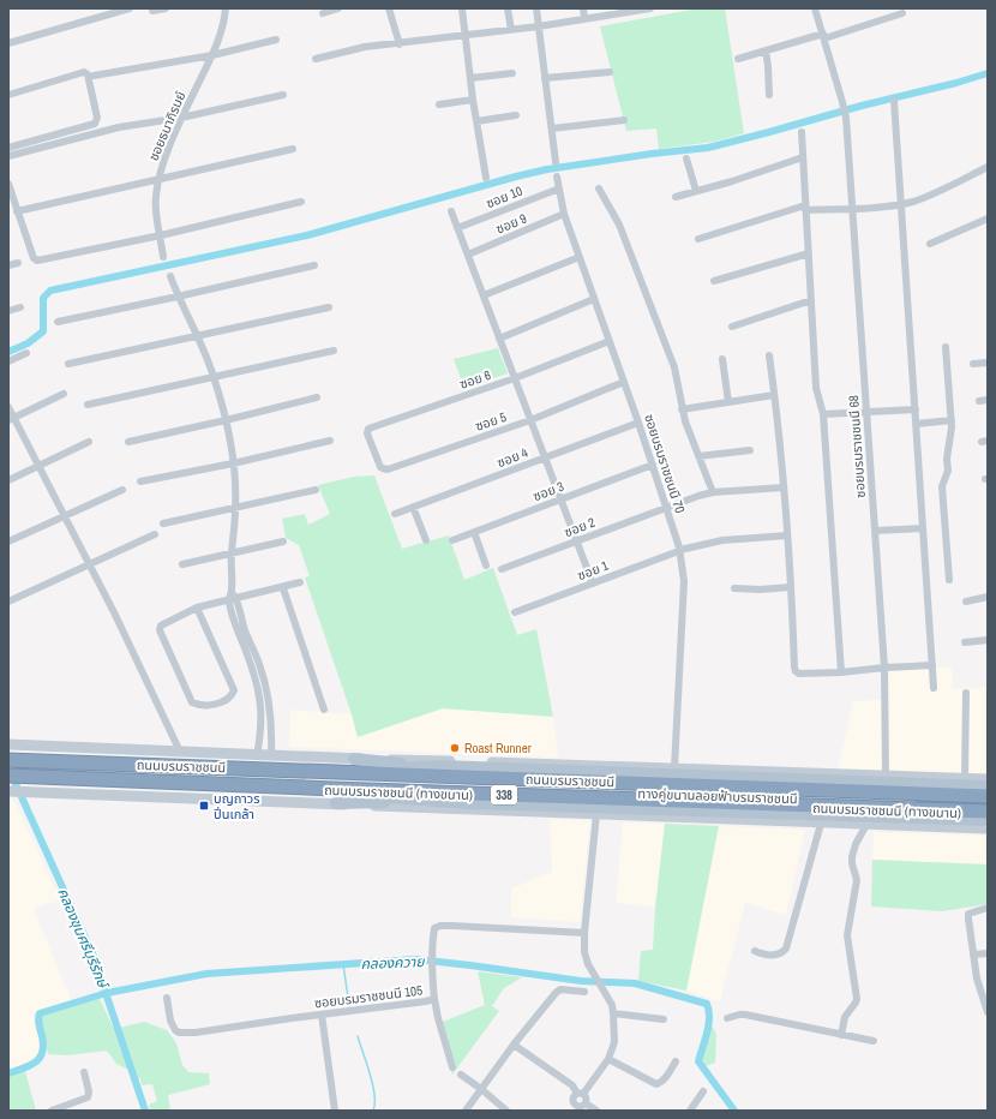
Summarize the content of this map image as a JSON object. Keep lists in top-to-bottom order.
{
  "streets": {
    "highway": ["ถนนบรมราชชนนี", "338"],
    "main road": ["ถนนบรมราชชนนี (ทางขนาน)", "ทางคู่ขนานลอยฟ้าบรมราชชนนี"],
    "street": [
      "ซอยธนาภิรมย์",
      "ซอย 10",
      "ซอย 9",
      "ซอย 6",
      "ซอย 5",
      "ซอยบรมราชชนนี 68",
      "ซอย 4",
      "ซอยบรมราชชนนี 70",
      "ซอย 3",
      "ซอย 2",
      "ซอย 1",
      "ซอยบรมราชชนนี 105"
    ]
  },
  "crossings": [
    ["ซอย 10", "ซอยบรมราชชนนี 70"],
    ["ซอย 9", "ซอยบรมราชชนนี 70"],
    ["ซอย 6", "ซอย 5"],
    ["ซอย 6", "ซอยบรมราชชนนี 70"],
    ["ซอย 5", "ซอยบรมราชชนนี 70"],
    ["ซอย 4", "ซอยบรมราชชนนี 70"],
    ["ซอยบรมราชชนนี 70", "ซอย 3"],
    ["ซอยบรมราชชนนี 70", "ซอย 2"],
    ["ซอยบรมราชชนนี 70", "ซอย 1"],
    ["ถนนบรมราชชนนี", "ทางคู่ขนานลอยฟ้าบรมราชชนนี"]
  ],
  "water": ["คลองขุนศรีบุรีรักษ์", "คลองควาย"],
  "places": {
    "other": ["Roast Runner"],
    "transit": ["บุญถาวร ปิ่นเกล้า"]
  }
}
